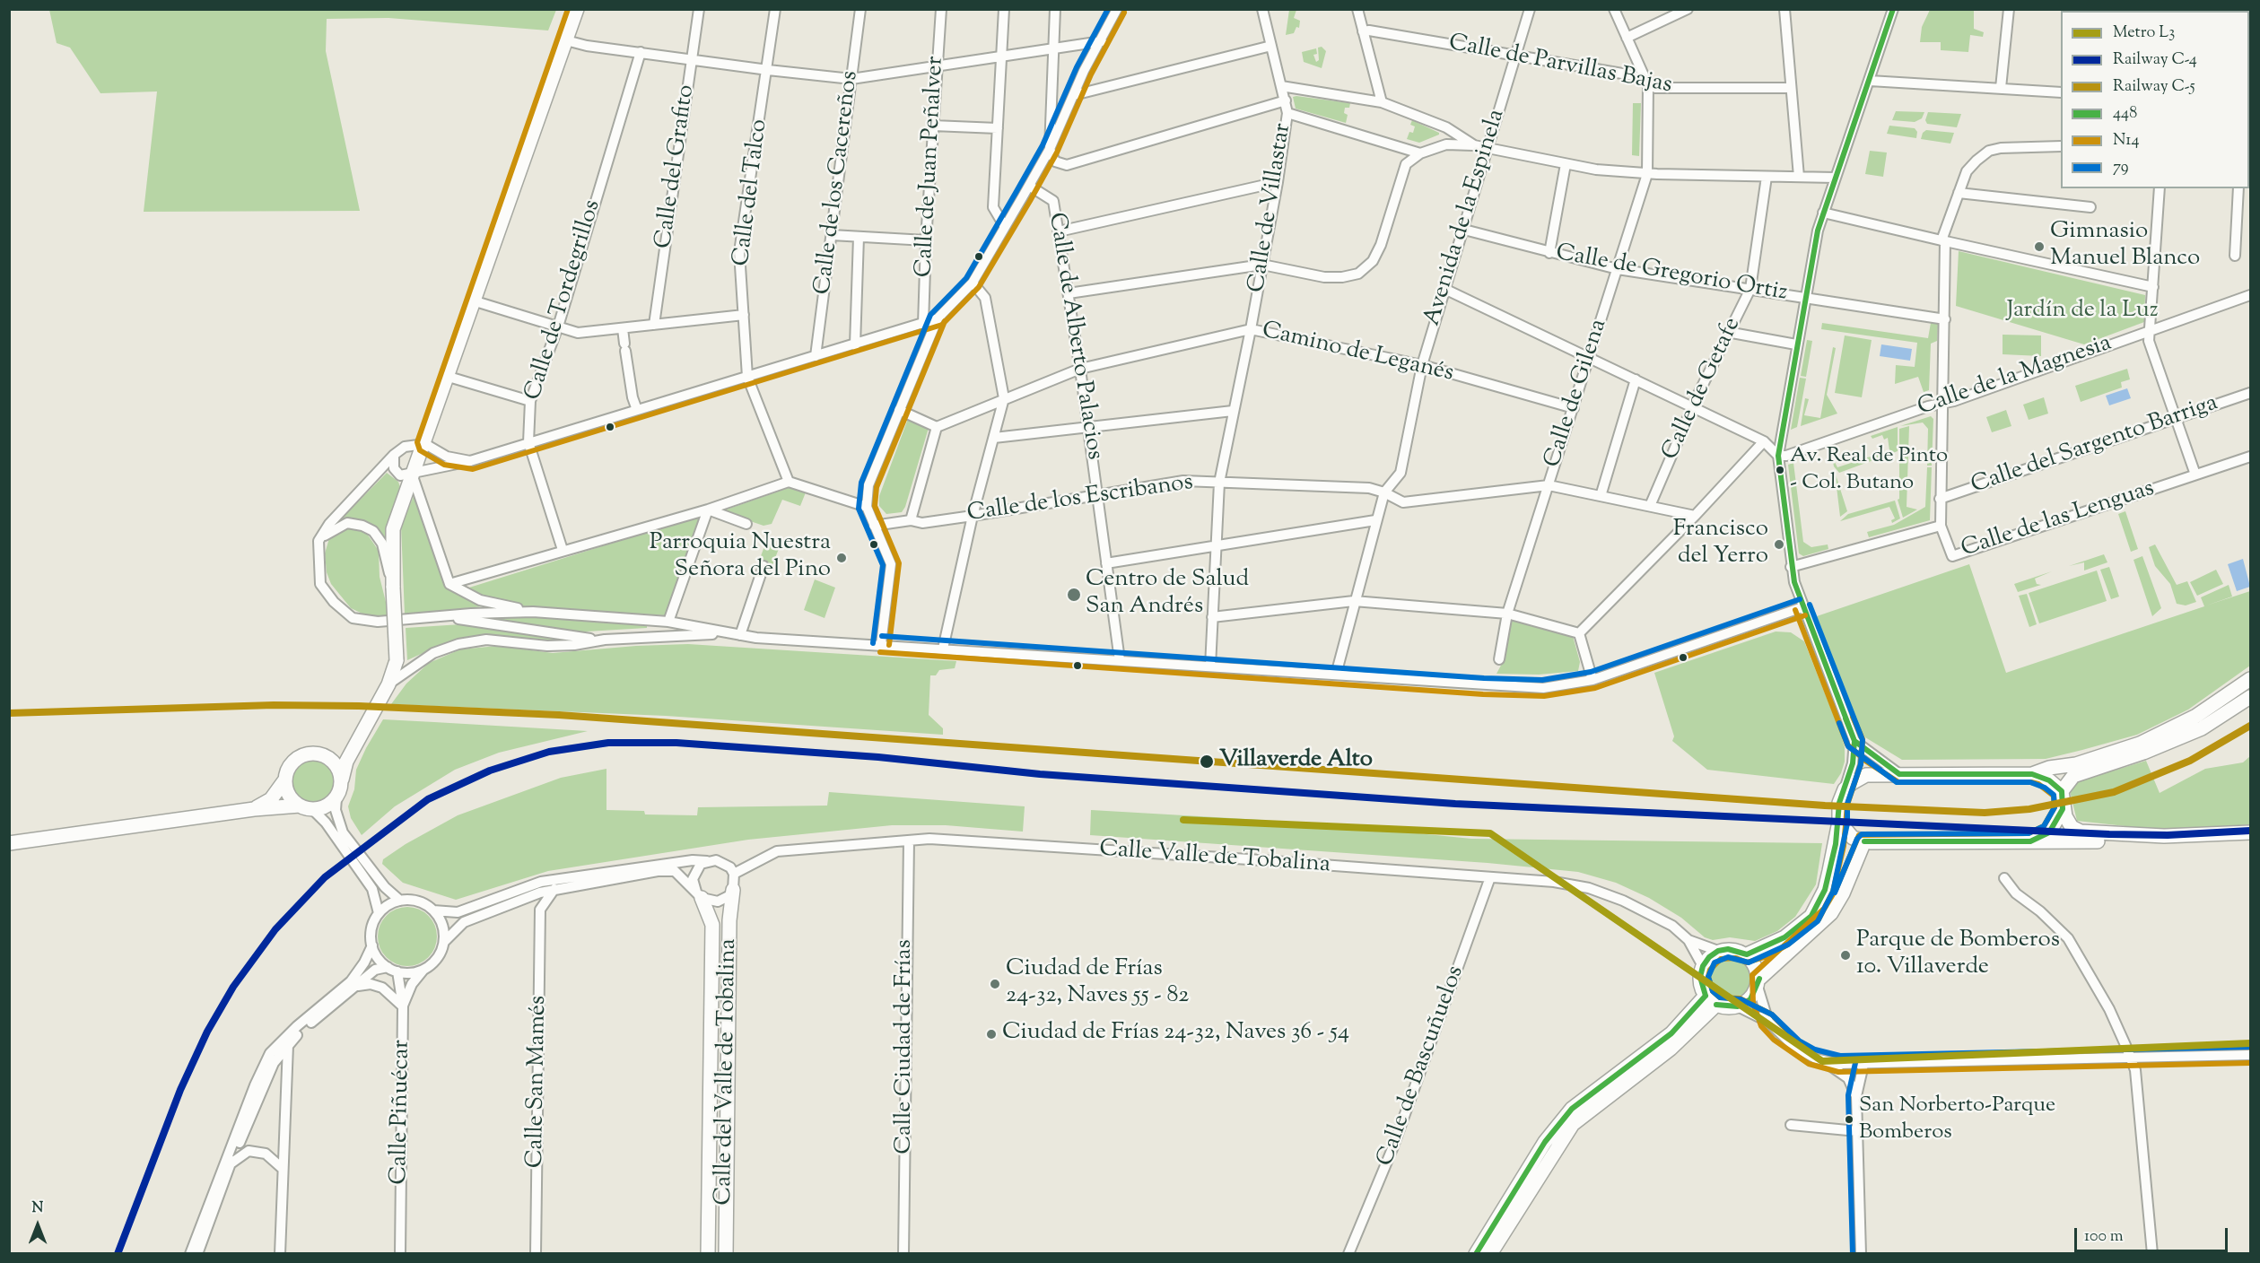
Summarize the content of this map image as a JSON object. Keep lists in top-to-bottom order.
{
  "streets": {
    "main road": ["Calle del Valle de Tobalina"],
    "street": [
      "Calle de Parvillas Bajas",
      "Calle del Grafito",
      "Calle de Juan Peñalver",
      "Calle de los Cacereños",
      "Calle del Talco",
      "Calle de Villastar",
      "Avenida de la Espinela",
      "Calle de Gregorio Ortiz",
      "Calle de Tordegrillos",
      "Calle de Alberto Palacios",
      "Camino de Leganés",
      "Calle de la Magnesia",
      "Calle de Getafe",
      "Calle de Gilena",
      "Calle del Sargento Barriga",
      "Calle de los Escribanos",
      "Calle de las Lenguas",
      "Calle Valle de Tobalina",
      "Calle Ciudad de Frías",
      "Calle de Bascuñuelos",
      "Calle San Mamés",
      "Calle Piñuécar"
    ]
  },
  "crossings": [
    ["Calle de Parvillas Bajas", "Avenida de la Espinela"],
    ["Calle de Parvillas Bajas", "Calle de Gilena"],
    ["Calle de Villastar", "Camino de Leganés"],
    ["Calle de Villastar", "Calle de los Escribanos"],
    ["Avenida de la Espinela", "Calle de Gregorio Ortiz"],
    ["Avenida de la Espinela", "Camino de Leganés"],
    ["Avenida de la Espinela", "Calle de los Escribanos"],
    ["Calle de Gregorio Ortiz", "Calle de Getafe"],
    ["Calle de Gregorio Ortiz", "Calle de Gilena"],
    ["Calle de Alberto Palacios", "Camino de Leganés"],
    ["Calle de Alberto Palacios", "Calle de los Escribanos"],
    ["Camino de Leganés", "Calle de Gilena"],
    ["Calle de Getafe", "Calle de los Escribanos"],
    ["Calle de Gilena", "Calle de los Escribanos"],
    ["Calle Valle de Tobalina", "Calle Ciudad de Frías"],
    ["Calle Valle de Tobalina", "Calle de Bascuñuelos"],
    ["Calle Valle de Tobalina", "Calle del Valle de Tobalina"]
  ],
  "parks": ["Jardín de la Luz"],
  "places": [
    "Gimnasio Manuel Blanco",
    "Av. Real de Pinto - Col. Butano",
    "Francisco del Yerro",
    "Parroquia Nuestra Señora del Pino",
    "Centro de Salud San Andrés",
    "Villaverde Alto",
    "Parque de Bomberos 10. Villaverde",
    "Ciudad de Frías 24-32, Naves 55 - 82",
    "Ciudad de Frías 24-32, Naves 36 - 54",
    "San Norberto-Parque Bomberos"
  ],
  "lines": [
    "transit line 448",
    "transit line N14",
    "transit line 79",
    "rail line C-5",
    "rail line C-4",
    "metro line L3"
  ],
  "legend": [
    "Metro L3",
    "Railway C-4",
    "Railway C-5",
    "448",
    "N14",
    "79"
  ],
  "scale_bar": "100 m",
  "north": "top"
}
